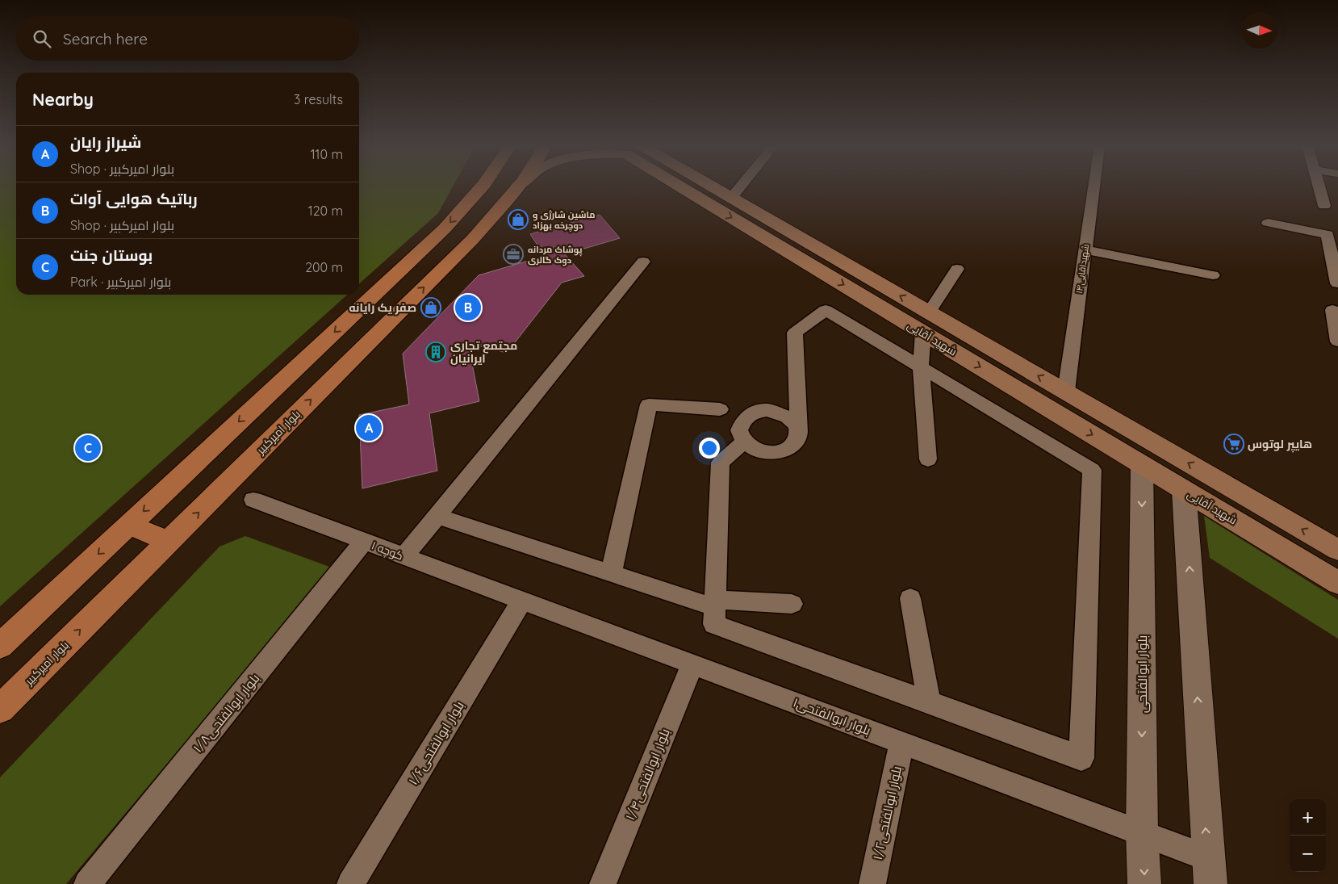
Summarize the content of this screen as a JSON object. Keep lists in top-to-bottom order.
{
  "streets": {
    "main road": ["شهید آقایی", "بلوار امیرکبیر"],
    "street": [
      "شهیداقایی۱۴",
      "کوچه ۱",
      "بلوار ابوالفتحی",
      "بلوار ابوالفتحی۱/۸",
      "بلوار ابوالفتحی۱",
      "بلوار ابوالفتحی۱/۶",
      "بلوار ابوالفتحی۱/۴",
      "بلوار ابوالفتحی۱/۲"
    ]
  },
  "crossings": [
    ["شهیداقایی۱۴", "شهید آقایی"],
    ["شهید آقایی", "بلوار ابوالفتحی"],
    ["کوچه ۱", "بلوار ابوالفتحی۱/۸"],
    ["کوچه ۱", "بلوار ابوالفتحی۱"],
    ["کوچه ۱", "بلوار ابوالفتحی۱/۶"],
    ["بلوار ابوالفتحی", "بلوار ابوالفتحی۱"],
    ["بلوار ابوالفتحی۱", "بلوار ابوالفتحی۱/۶"],
    ["بلوار ابوالفتحی۱", "بلوار ابوالفتحی۱/۴"],
    ["بلوار ابوالفتحی۱", "بلوار ابوالفتحی۱/۲"]
  ],
  "places": {
    "shop": ["ماشین شارژی و دوچرخه بهزاد", "صفر یک رایانه"],
    "office": ["پوشاک مردانه دوک گالری"],
    "building": ["مجتمع تجاری ایرانیان"],
    "supermarket": ["هایپر لوتوس"]
  },
  "north": "right",
  "page": {
    "search": "Search here",
    "heading": ["Nearby", "3 results"],
    "list": [
      {
        "mark": "A",
        "name": "شیراز رایان",
        "note": "Shop · بلوار امیرکبیر",
        "value": "110 m"
      },
      {
        "mark": "B",
        "name": "رباتیک هوایی آوات",
        "note": "Shop · بلوار امیرکبیر",
        "value": "120 m"
      },
      {
        "mark": "C",
        "name": "بوستان جنت",
        "note": "Park · بلوار امیرکبیر",
        "value": "200 m"
      }
    ],
    "pins": ["B", "A", "C"],
    "map_buttons": ["+", "−"]
  }
}
